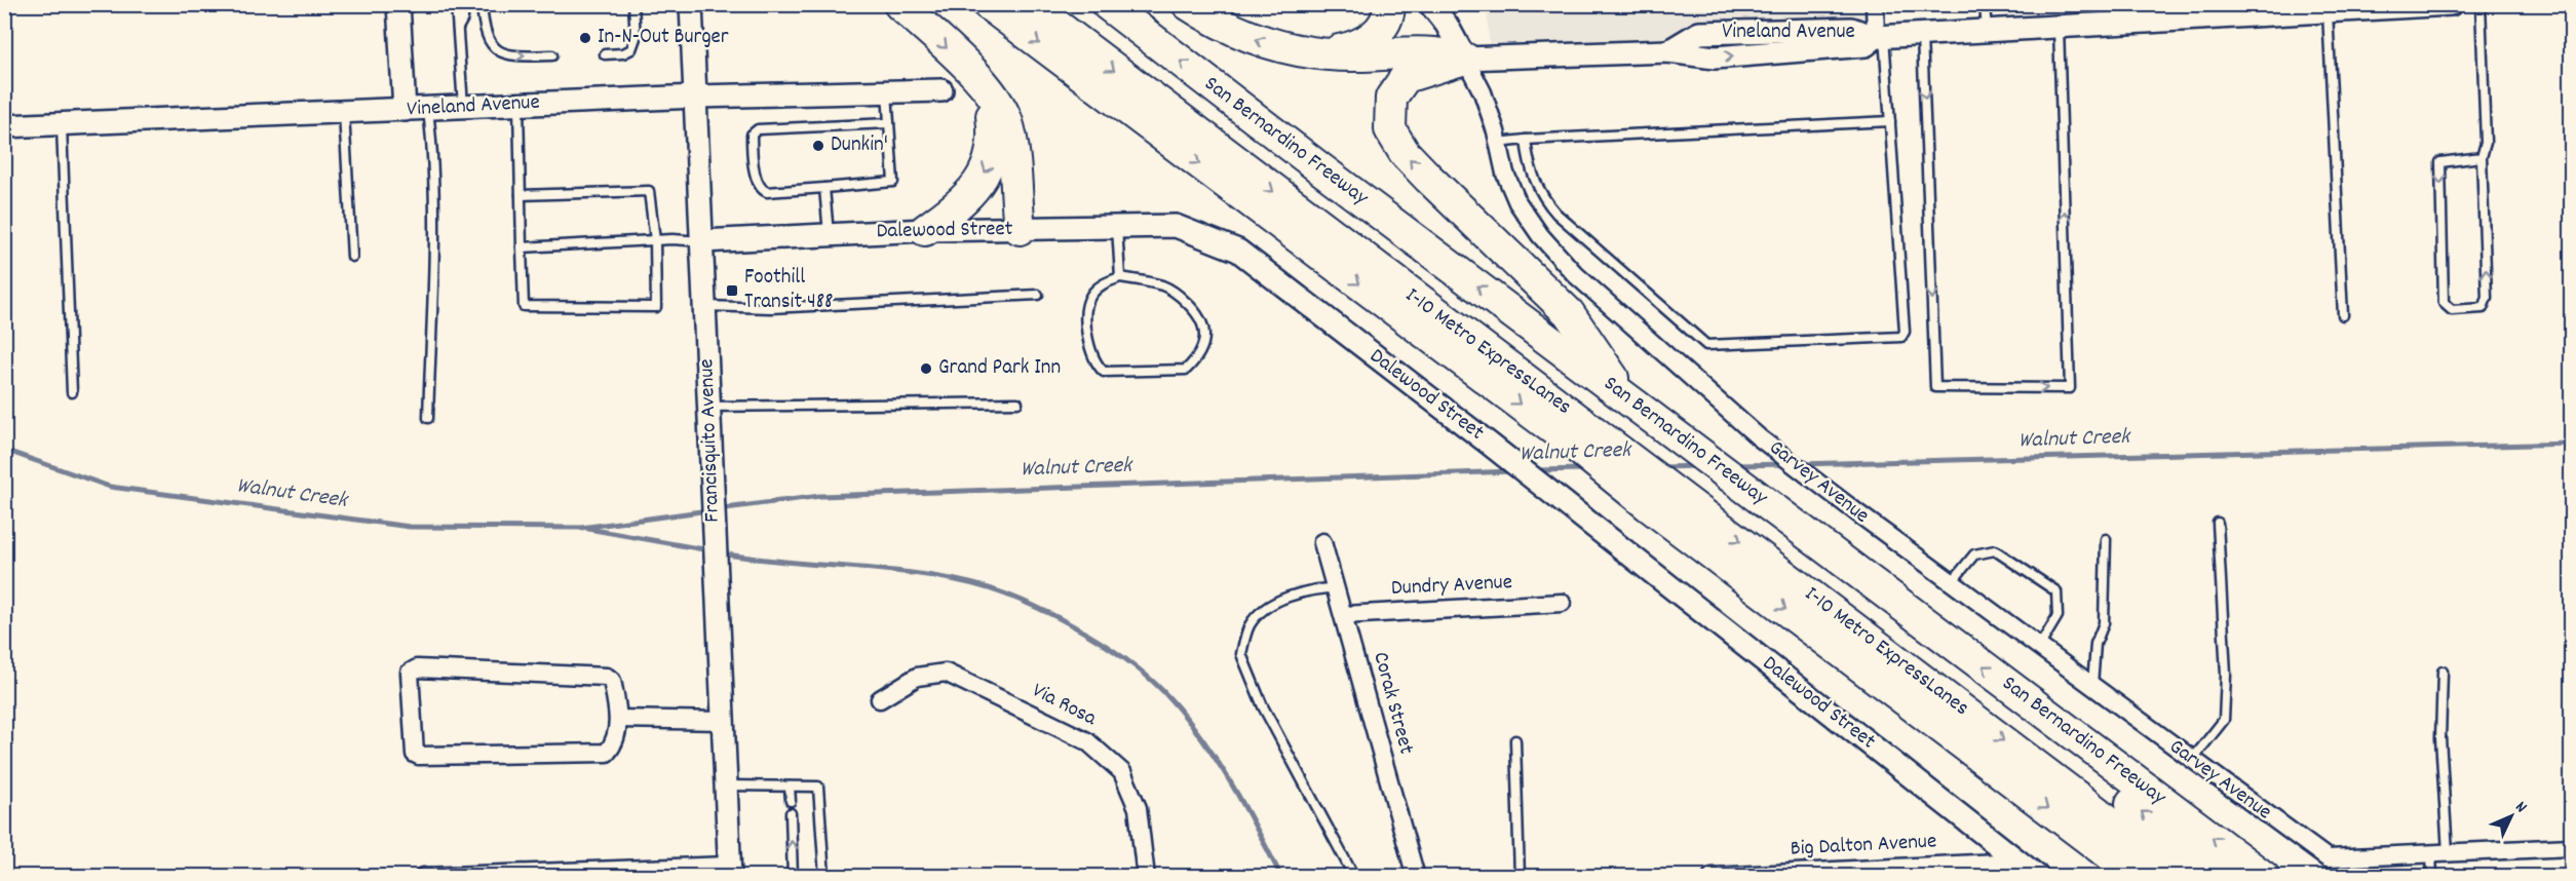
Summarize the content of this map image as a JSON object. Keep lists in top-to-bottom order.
{
  "streets": {
    "highway": ["San Bernardino Freeway", "I-10 Metro ExpressLanes"],
    "street": [
      "Vineland Avenue",
      "Dalewood Street",
      "Francisquito Avenue",
      "Garvey Avenue",
      "Dundry Avenue",
      "Corak Street",
      "Via Rosa",
      "Big Dalton Avenue"
    ]
  },
  "crossings": [
    ["Vineland Avenue", "Francisquito Avenue"],
    ["Vineland Avenue", "Garvey Avenue"],
    ["San Bernardino Freeway", "I-10 Metro ExpressLanes"],
    ["Dalewood Street", "Francisquito Avenue"],
    ["Dalewood Street", "Big Dalton Avenue"],
    ["Dundry Avenue", "Corak Street"]
  ],
  "water": ["Walnut Creek"],
  "places": {
    "other": ["In-N-Out Burger", "Dunkin'", "Grand Park Inn"],
    "transit": ["Foothill Transit 488"]
  },
  "north": "top right"
}
